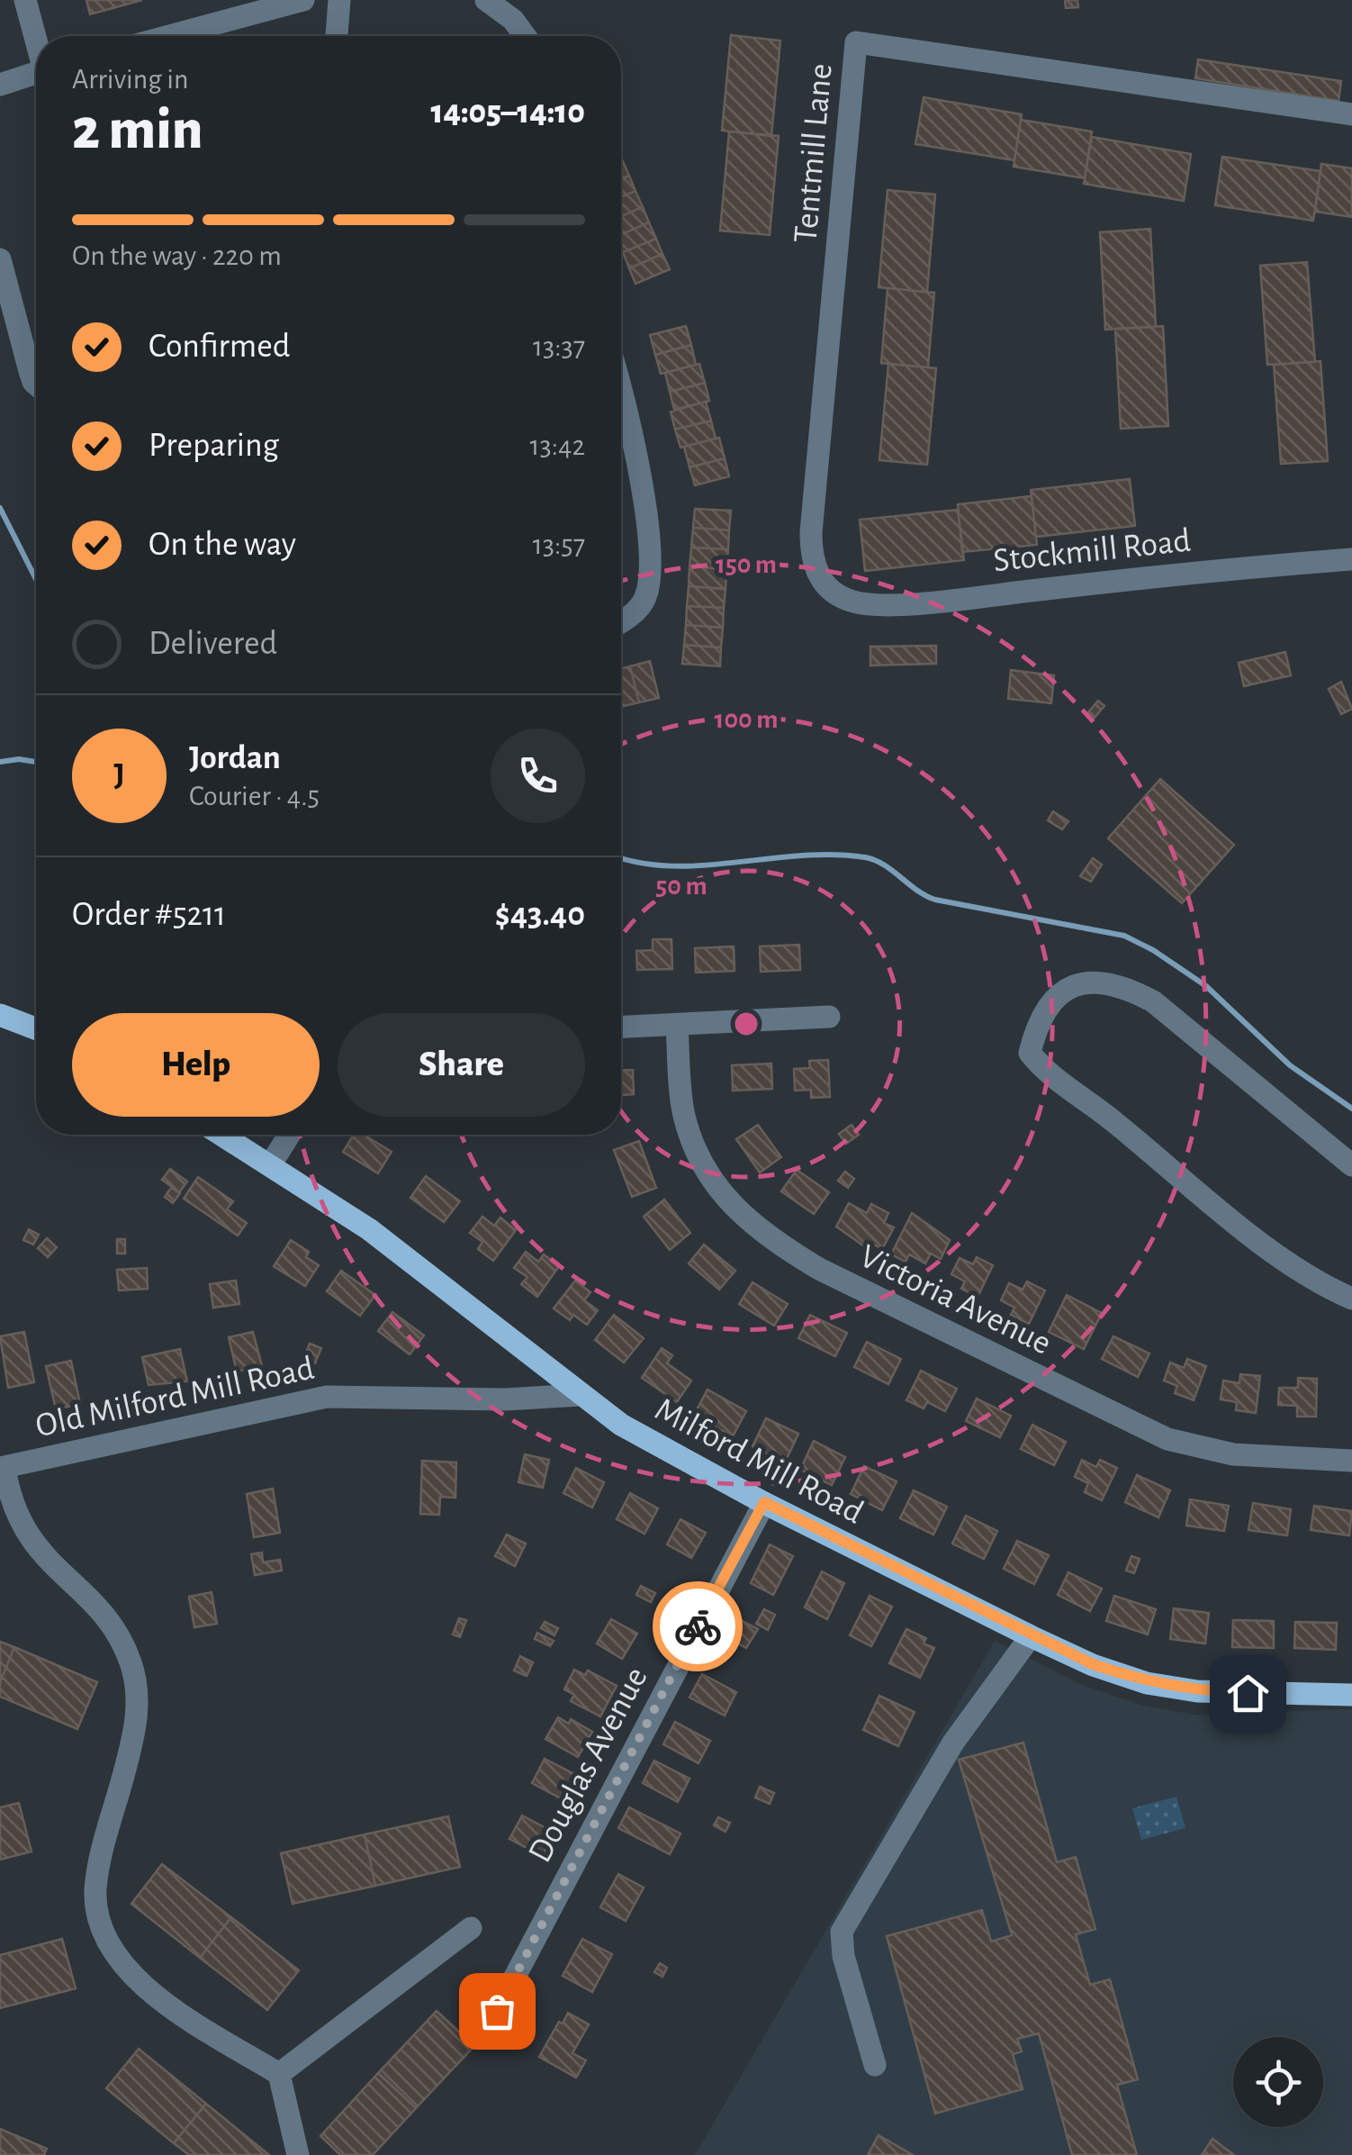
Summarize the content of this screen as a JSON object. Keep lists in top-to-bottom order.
{
  "streets": {
    "main road": ["Milford Mill Road"],
    "street": [
      "Tentmill Lane",
      "Stockmill Road",
      "Victoria Avenue",
      "Old Milford Mill Road",
      "Douglas Avenue"
    ]
  },
  "crossings": [
    ["Tentmill Lane", "Stockmill Road"],
    ["Old Milford Mill Road", "Milford Mill Road"],
    ["Milford Mill Road", "Douglas Avenue"]
  ],
  "page": {
    "heading": ["2 min", "Arriving in", "14:05–14:10"],
    "panel": [
      "Jordan",
      "Courier · 4.5",
      "Order #5211",
      "$43.40"
    ],
    "bar": "On the way · 220 m",
    "list": [
      ["Confirmed", "13:37"],
      ["Preparing", "13:42"],
      ["On the way", "13:57"],
      "Delivered"
    ],
    "round": "J",
    "buttons": ["Help", "Share"]
  },
  "rings": ["150 m", "100 m", "50 m"]
}
